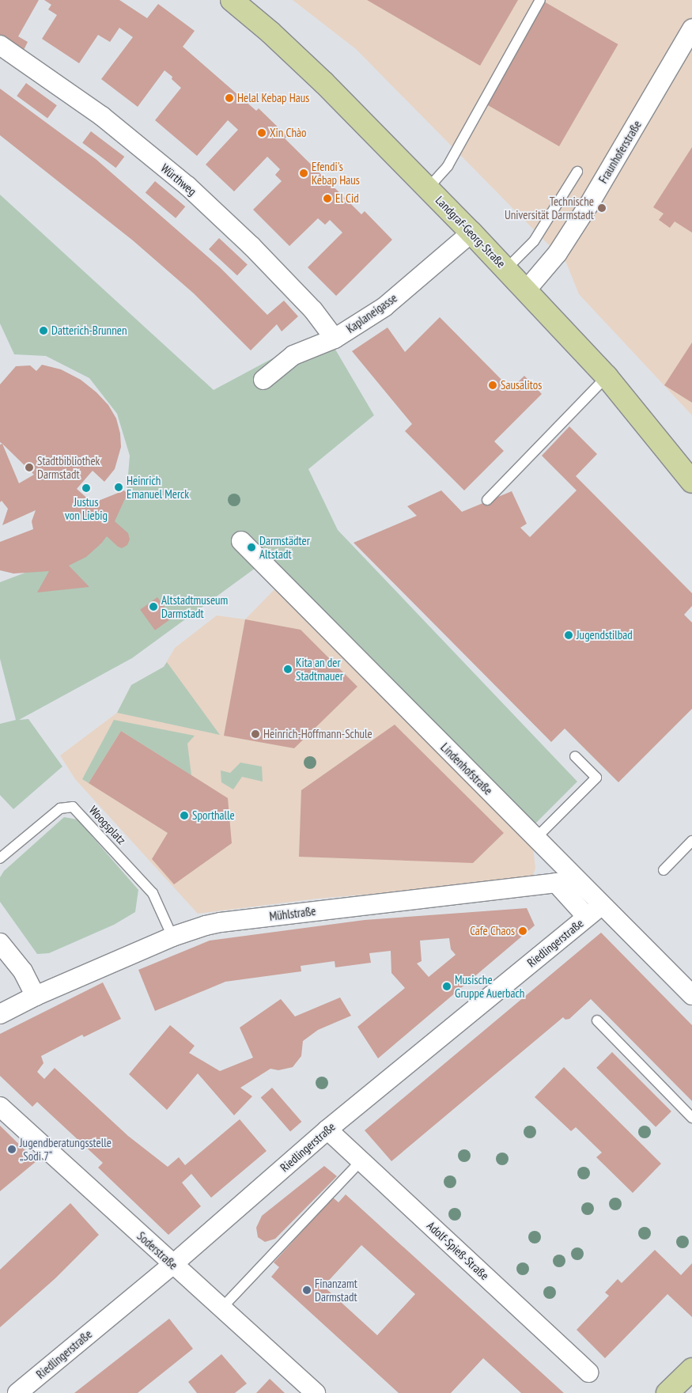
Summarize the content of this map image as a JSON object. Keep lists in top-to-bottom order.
{
  "streets": {
    "main road": ["Landgraf-Georg-Straße"],
    "street": [
      "Fraunhoferstraße",
      "Würthweg",
      "Kaplaneigasse",
      "Lindenhofstraße",
      "Mühlstraße",
      "Riedlingerstraße",
      "Soderstraße",
      "Adolf-Spieß-Straße"
    ],
    "lane": ["Woogsplatz"]
  },
  "crossings": [
    ["Fraunhoferstraße", "Landgraf-Georg-Straße"],
    ["Würthweg", "Kaplaneigasse"],
    ["Landgraf-Georg-Straße", "Kaplaneigasse"],
    ["Lindenhofstraße", "Riedlingerstraße"],
    ["Woogsplatz", "Mühlstraße"],
    ["Mühlstraße", "Riedlingerstraße"],
    ["Riedlingerstraße", "Soderstraße"],
    ["Riedlingerstraße", "Adolf-Spieß-Straße"]
  ],
  "places": [
    "Helal Kebap Haus",
    "Xin Chào",
    "Efendi's Kebap Haus",
    "El Cid",
    "Technische Universität Darmstadt",
    "Datterich-Brunnen",
    "Sausalitos",
    "Stadtbibliothek Darmstadt",
    "Heinrich Emanuel Merck",
    "Justus von Liebig",
    "Darmstädter Altstadt",
    "Altstadtmuseum Darmstadt",
    "Jugendstilbad",
    "Kita an der Stadtmauer",
    "Heinrich-Hoffmann-Schule",
    "Sporthalle",
    "Cafe Chaos",
    "Musische Gruppe Auerbach",
    "Jugendberatungsstelle „Sodi 7“",
    "Finanzamt Darmstadt"
  ]
}
